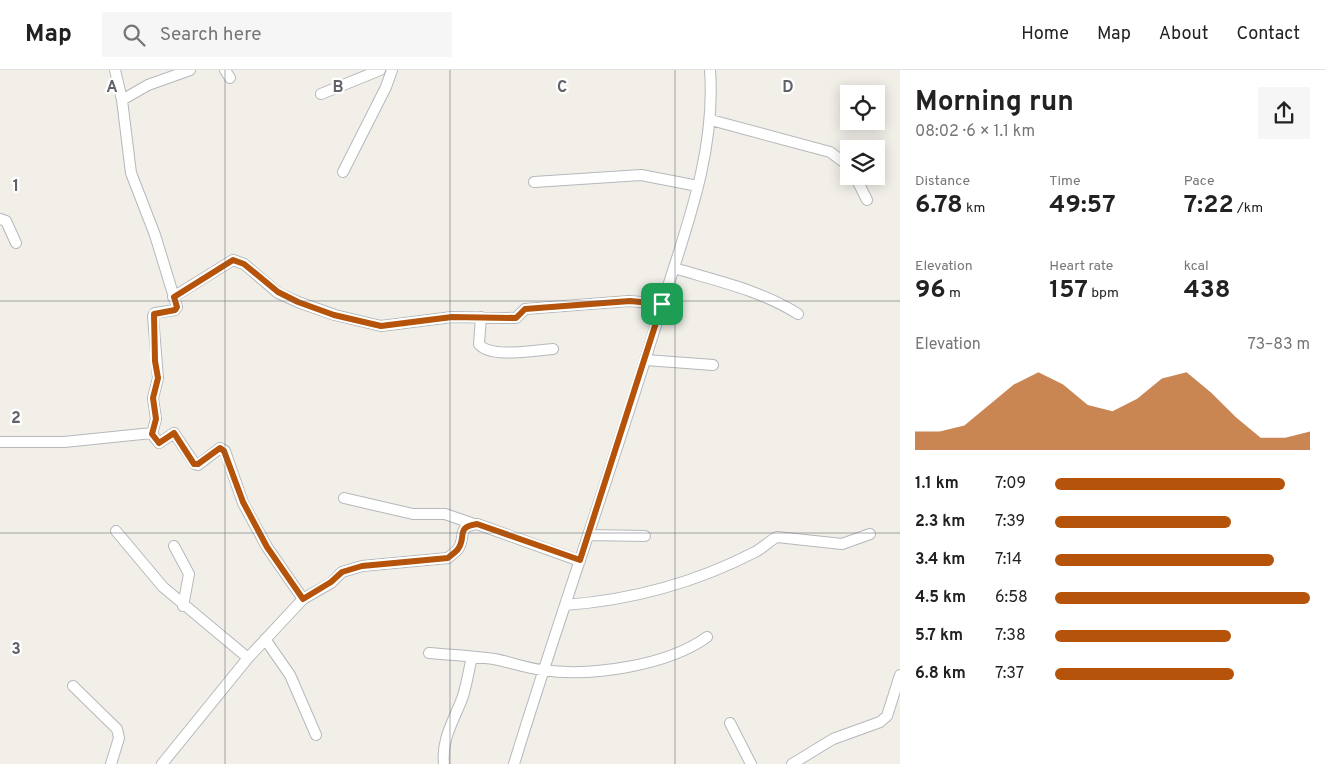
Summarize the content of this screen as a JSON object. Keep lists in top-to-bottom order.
{
  "page": {
    "header": "Map",
    "search": "Search here",
    "nav": [
      "Home",
      "Map",
      "About",
      "Contact"
    ],
    "heading": ["Morning run", "08:02 · 6 × 1.1 km"],
    "stats": [
      ["Distance", "6.78 km"],
      ["Time", "49:57"],
      ["Pace", "7:22 /km"],
      ["Elevation", "96 m"],
      ["Heart rate", "157 bpm"],
      ["kcal", "438"]
    ],
    "chart": ["Elevation", "73–83 m"],
    "list": [
      {
        "name": "1.1 km",
        "note": "7:09"
      },
      {
        "name": "2.3 km",
        "note": "7:39"
      },
      {
        "name": "3.4 km",
        "note": "7:14"
      },
      {
        "name": "4.5 km",
        "note": "6:58"
      },
      {
        "name": "5.7 km",
        "note": "7:38"
      },
      {
        "name": "6.8 km",
        "note": "7:37"
      }
    ]
  },
  "grid": {
    "columns": [
      "A",
      "B",
      "C",
      "D"
    ],
    "rows": ["1", "2", "3"]
  }
}
